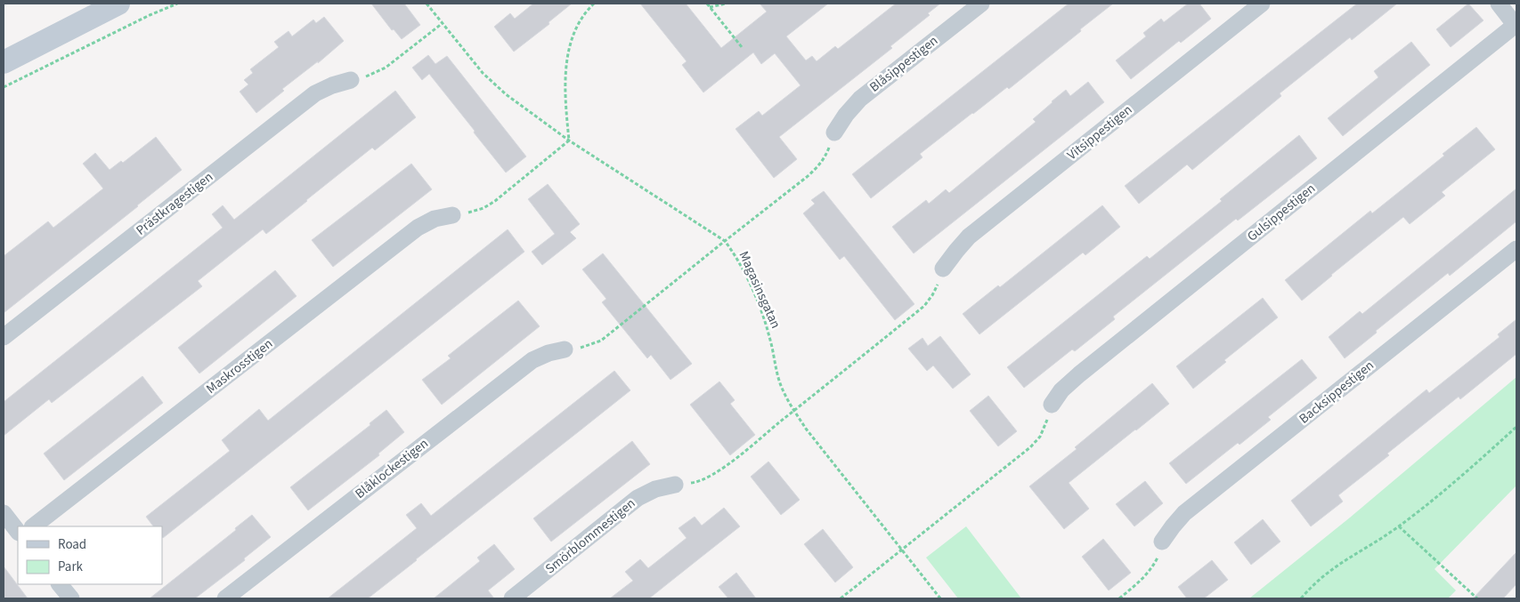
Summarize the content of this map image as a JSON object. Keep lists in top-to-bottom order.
{
  "streets": {
    "street": [
      "Blåsippestigen",
      "Vitsippestigen",
      "Prästkragestigen",
      "Gulsippestigen",
      "Maskrosstigen",
      "Backsippestigen",
      "Blåklockestigen",
      "Smörblommestigen"
    ],
    "path": ["Magasinsgatan"]
  },
  "legend": ["Road", "Park"]
}
